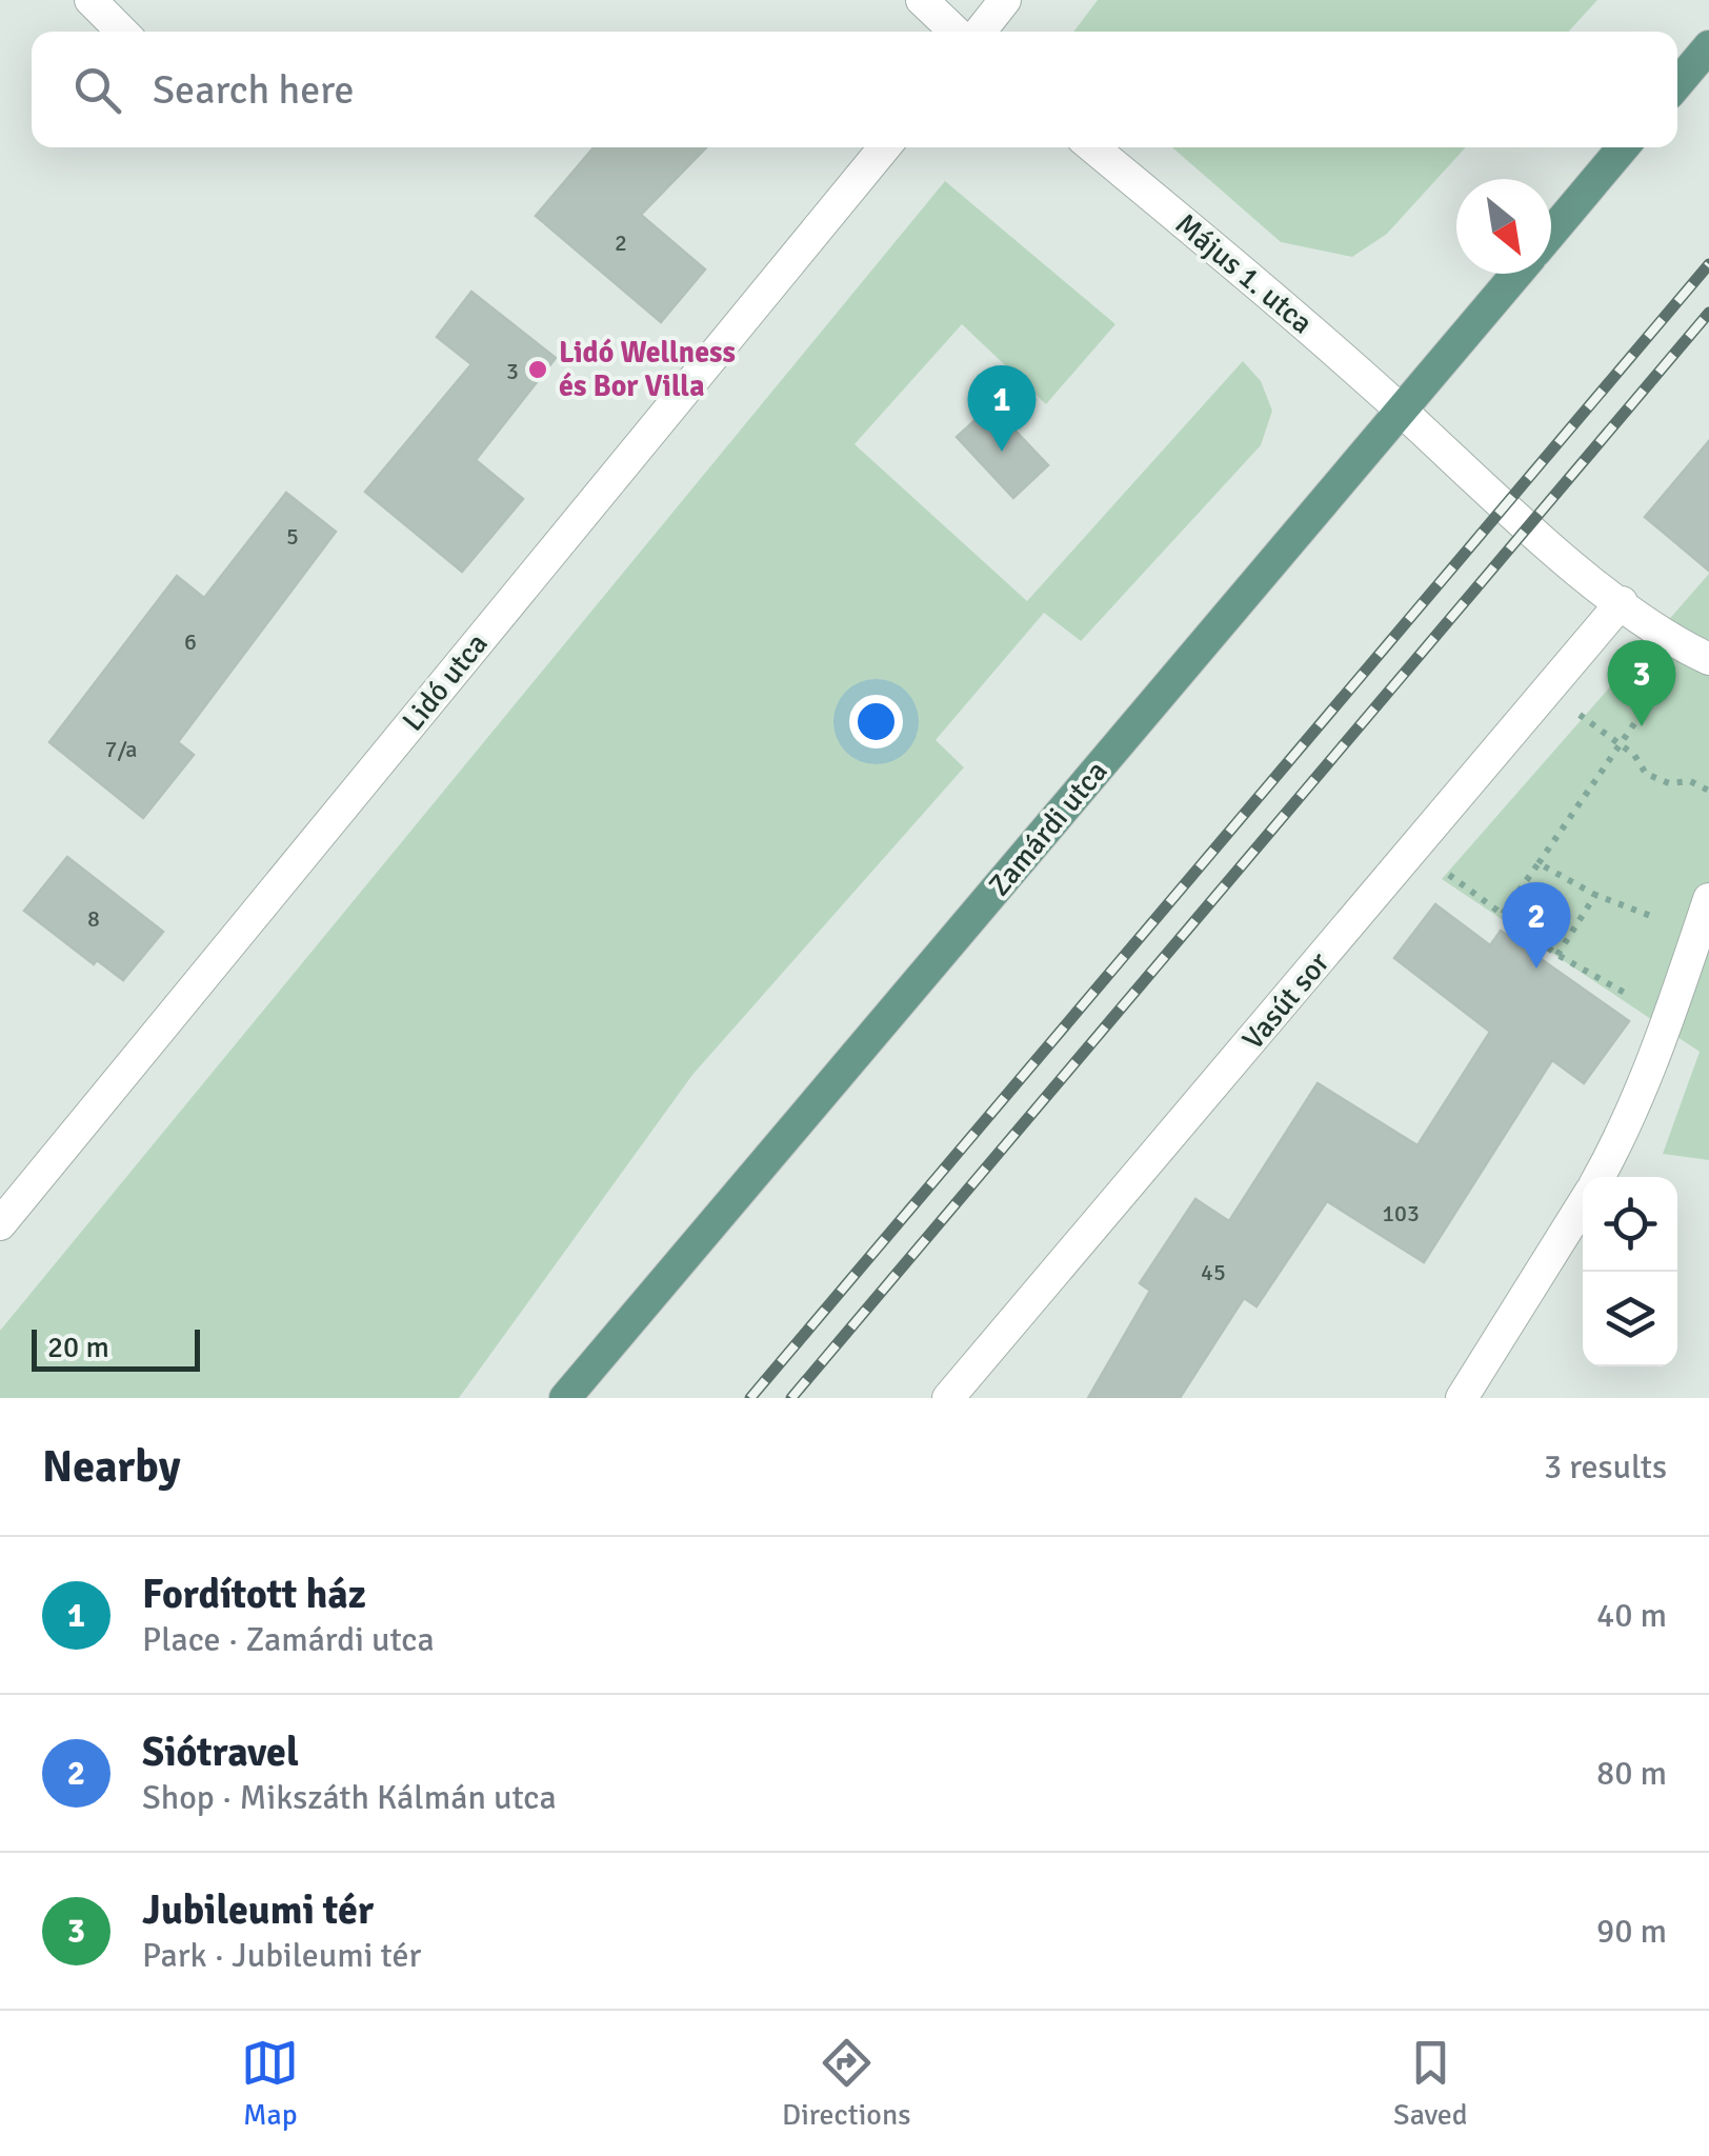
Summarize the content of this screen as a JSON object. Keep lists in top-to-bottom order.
{
  "streets": {
    "main road": ["Zamárdi utca"],
    "street": ["Május 1. utca", "Lidó utca", "Vasút sor"]
  },
  "crossings": [
    ["Május 1. utca", "Zamárdi utca"],
    ["Május 1. utca", "Vasút sor"]
  ],
  "places": ["Lidó Wellness és Bor Villa"],
  "house_numbers": [
    "2",
    "3",
    "5",
    "6",
    "7/a",
    "8",
    "103",
    "45"
  ],
  "scale_bar": "20 m",
  "north": "bottom right",
  "page": {
    "search": "Search here",
    "pins": ["1", "3", "2"],
    "scale": "20 m",
    "heading": ["Nearby", "3 results"],
    "list": [
      {
        "mark": "1",
        "name": "Fordított ház",
        "note": "Place · Zamárdi utca",
        "value": "40 m"
      },
      {
        "mark": "2",
        "name": "Siótravel",
        "note": "Shop · Mikszáth Kálmán utca",
        "value": "80 m"
      },
      {
        "mark": "3",
        "name": "Jubileumi tér",
        "note": "Park · Jubileumi tér",
        "value": "90 m"
      }
    ],
    "nav": ["Map", "Directions", "Saved"]
  }
}
